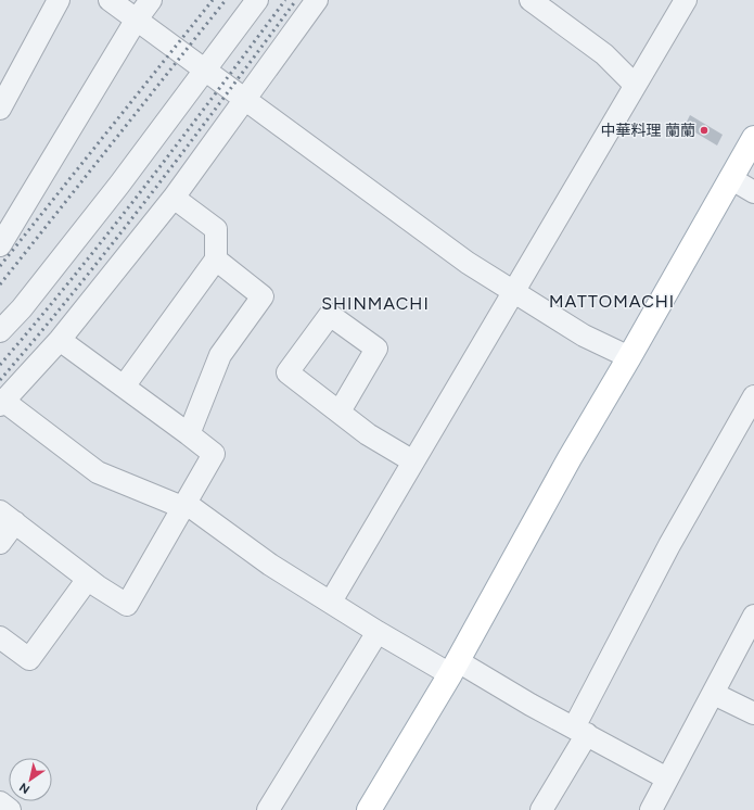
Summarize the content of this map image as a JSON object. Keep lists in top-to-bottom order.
{
  "districts": ["MATTOMACHI", "SHINMACHI"],
  "places": ["中華料理 蘭蘭"],
  "north": "bottom left"
}
